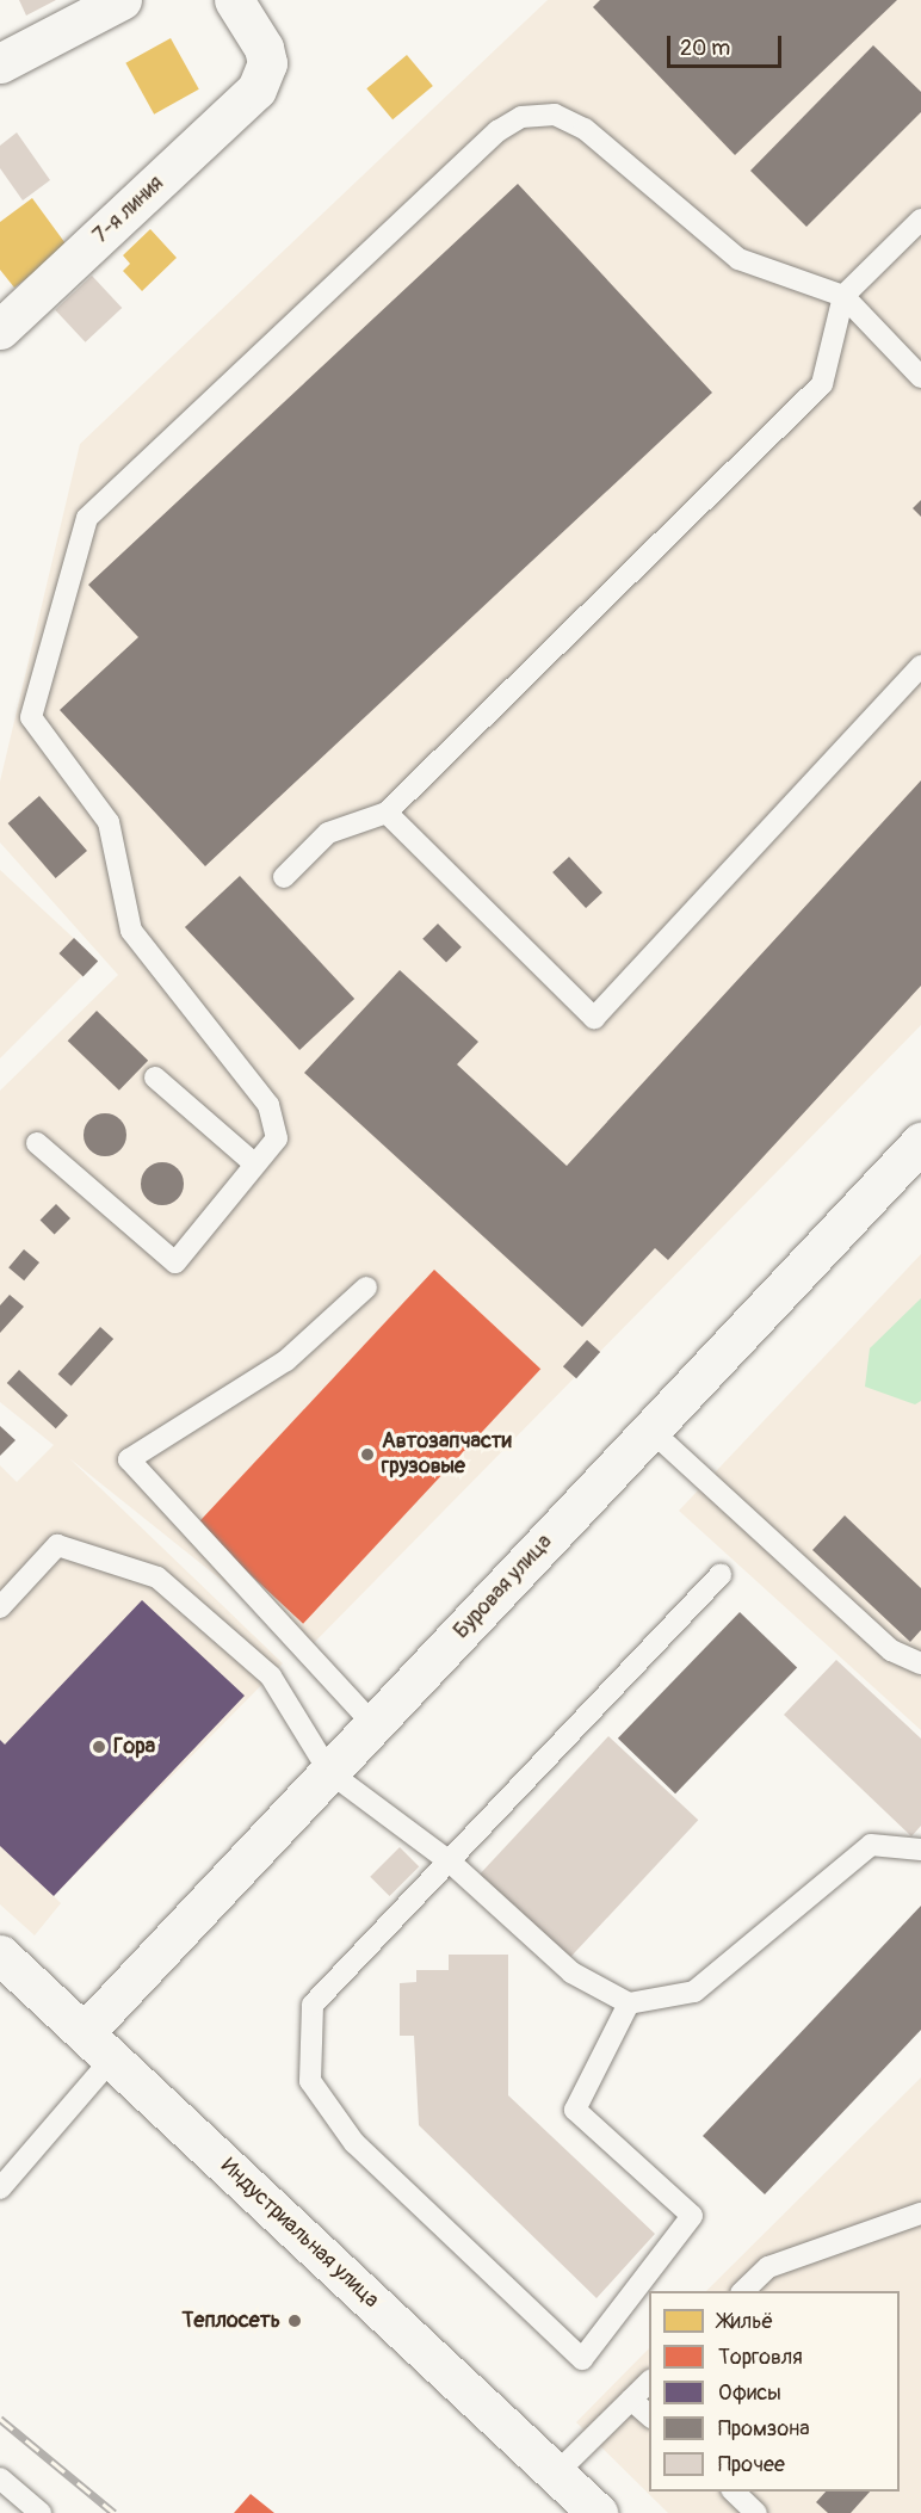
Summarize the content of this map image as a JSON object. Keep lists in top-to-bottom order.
{
  "streets": {
    "street": ["7-я линия", "Буровая улица", "Индустриальная улица"]
  },
  "crossings": [
    ["Буровая улица", "Индустриальная улица"]
  ],
  "places": ["Автозапчасти грузовые", "Гора", "Теплосеть"],
  "legend": [
    "Жильё",
    "Торговля",
    "Офисы",
    "Промзона",
    "Прочее"
  ],
  "scale_bar": "20 m"
}
